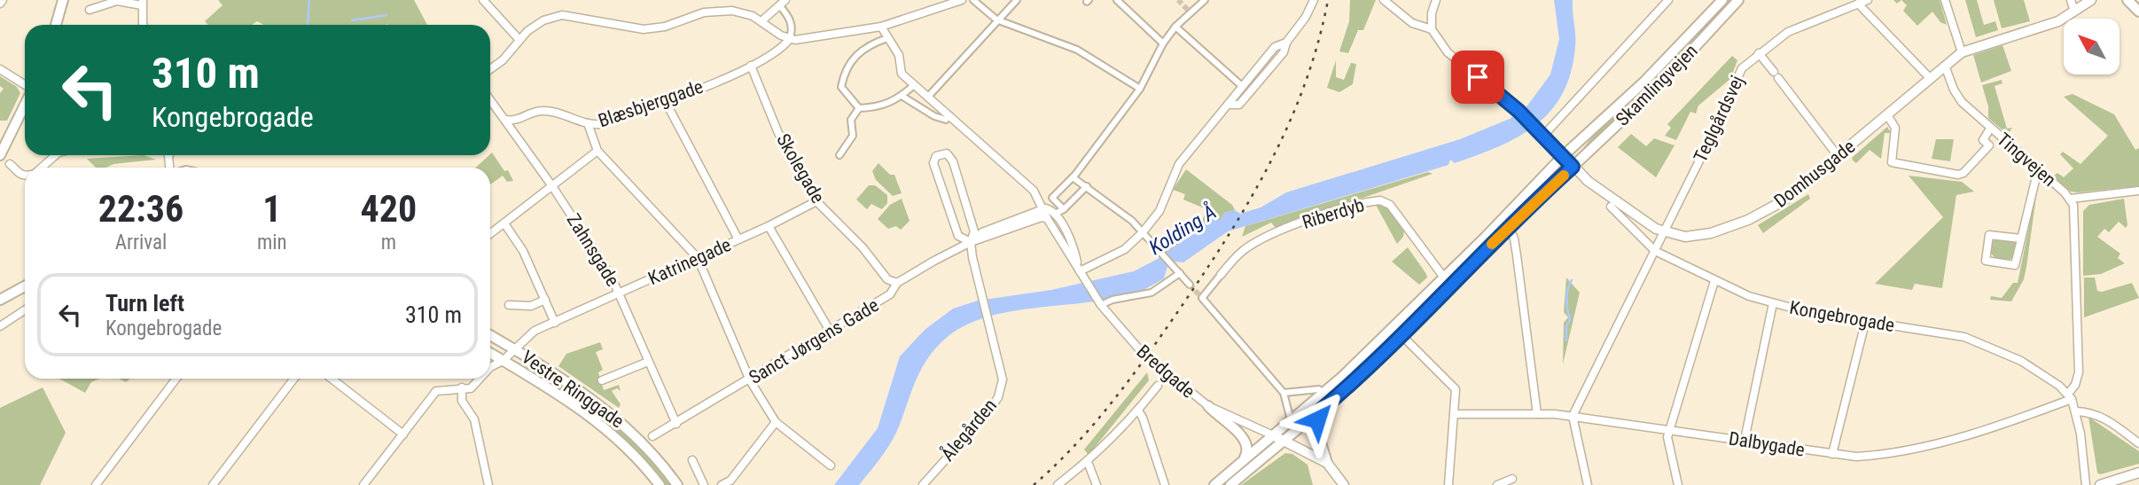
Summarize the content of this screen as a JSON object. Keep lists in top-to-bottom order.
{
  "streets": {
    "main road": ["Skamlingvejen", "Vestre Ringgade"],
    "street": [
      "Blæsbjerggade",
      "Teglgårdsvej",
      "Tingvejen",
      "Skolegade",
      "Domhusgade",
      "Riberdyb",
      "Zahnsgade",
      "Katrinegade",
      "Kongebrogade",
      "Sanct Jørgens Gade",
      "Bredgade",
      "Ålegården",
      "Dalbygade"
    ]
  },
  "crossings": [
    ["Skamlingvejen", "Riberdyb"],
    ["Skamlingvejen", "Bredgade"],
    ["Blæsbjerggade", "Skolegade"],
    ["Blæsbjerggade", "Zahnsgade"],
    ["Teglgårdsvej", "Domhusgade"],
    ["Teglgårdsvej", "Kongebrogade"],
    ["Teglgårdsvej", "Dalbygade"],
    ["Tingvejen", "Domhusgade"],
    ["Skolegade", "Katrinegade"],
    ["Skolegade", "Sanct Jørgens Gade"],
    ["Zahnsgade", "Katrinegade"],
    ["Zahnsgade", "Sanct Jørgens Gade"],
    ["Katrinegade", "Vestre Ringgade"],
    ["Kongebrogade", "Dalbygade"],
    ["Sanct Jørgens Gade", "Ålegården"]
  ],
  "water": ["Kolding Å"],
  "north": "top left",
  "page": {
    "turn": ["310 m", "Kongebrogade"],
    "eta": [
      "22:36",
      "Arrival",
      "1",
      "min",
      "420",
      "m"
    ],
    "list": [
      {
        "name": "Turn left",
        "note": "Kongebrogade",
        "value": "310 m"
      }
    ]
  }
}
